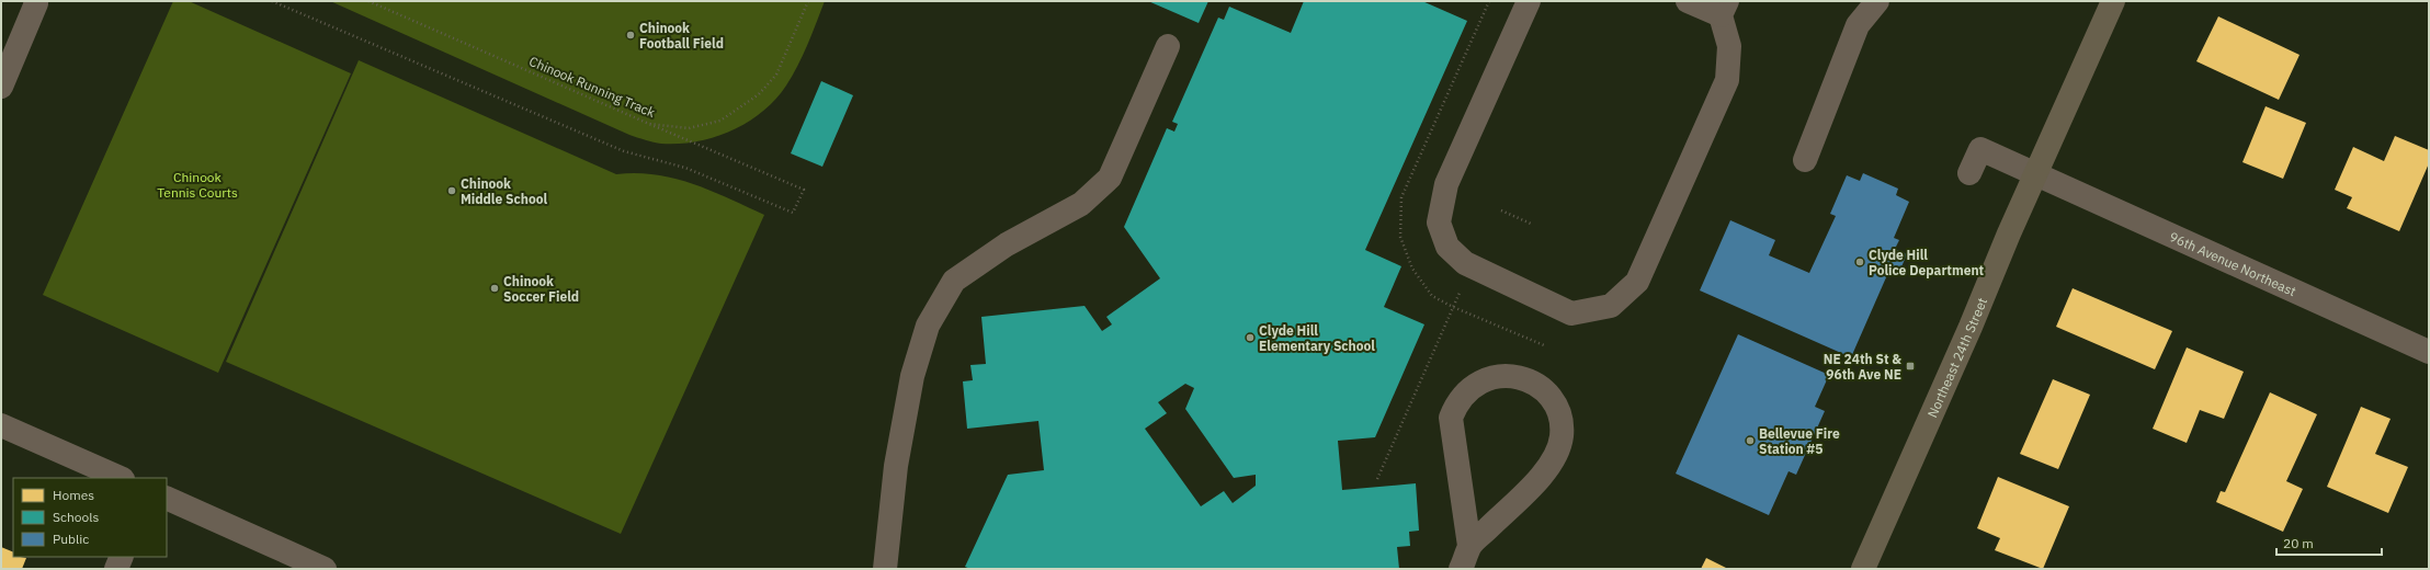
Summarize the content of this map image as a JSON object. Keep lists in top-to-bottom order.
{
  "streets": {
    "main road": ["Northeast 24th Street"],
    "street": ["96th Avenue Northeast"],
    "path": ["Chinook Running Track"]
  },
  "crossings": [
    ["96th Avenue Northeast", "Northeast 24th Street"]
  ],
  "parks": ["Chinook Tennis Courts"],
  "places": {
    "other": [
      "Chinook Football Field",
      "Chinook Middle School",
      "Clyde Hill Police Department",
      "Chinook Soccer Field",
      "Clyde Hill Elementary School",
      "Bellevue Fire Station #5"
    ],
    "transit": ["NE 24th St & 96th Ave NE"]
  },
  "legend": ["Homes", "Schools", "Public"],
  "scale_bar": "20 m"
}
